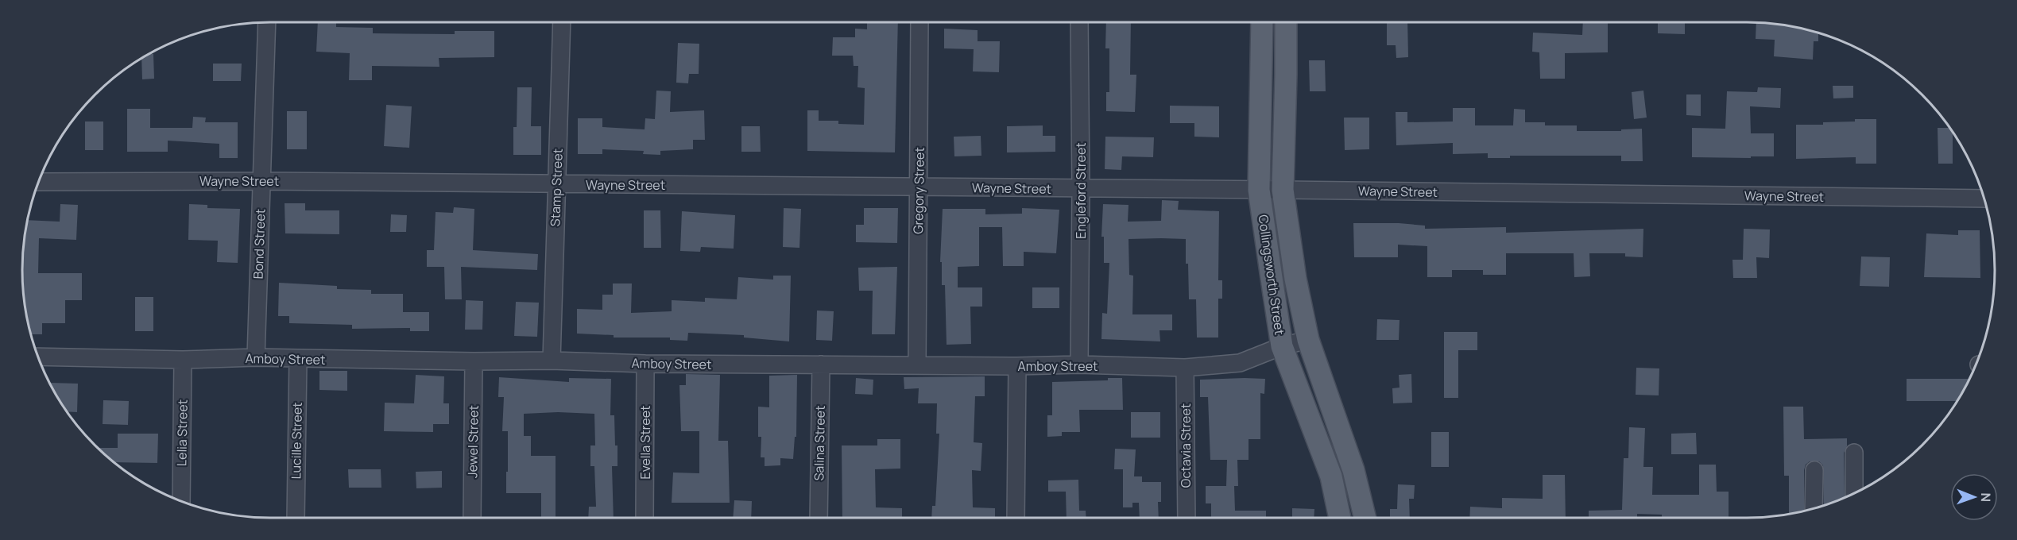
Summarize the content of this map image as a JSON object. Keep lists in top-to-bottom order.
{
  "streets": {
    "main road": ["Collingsworth Street"],
    "street": [
      "Wayne Street",
      "Stamp Street",
      "Gregory Street",
      "Engleford Street",
      "Bond Street",
      "Amboy Street",
      "Lelia Street",
      "Lucille Street",
      "Jewel Street",
      "Evella Street",
      "Salina Street",
      "Octavia Street"
    ]
  },
  "crossings": [
    ["Wayne Street", "Stamp Street"],
    ["Wayne Street", "Gregory Street"],
    ["Wayne Street", "Engleford Street"],
    ["Wayne Street", "Bond Street"],
    ["Wayne Street", "Collingsworth Street"],
    ["Stamp Street", "Amboy Street"],
    ["Gregory Street", "Amboy Street"],
    ["Engleford Street", "Amboy Street"],
    ["Bond Street", "Amboy Street"],
    ["Collingsworth Street", "Amboy Street"],
    ["Amboy Street", "Lelia Street"],
    ["Amboy Street", "Lucille Street"],
    ["Amboy Street", "Jewel Street"],
    ["Amboy Street", "Evella Street"],
    ["Amboy Street", "Salina Street"],
    ["Amboy Street", "Octavia Street"]
  ],
  "north": "right"
}
